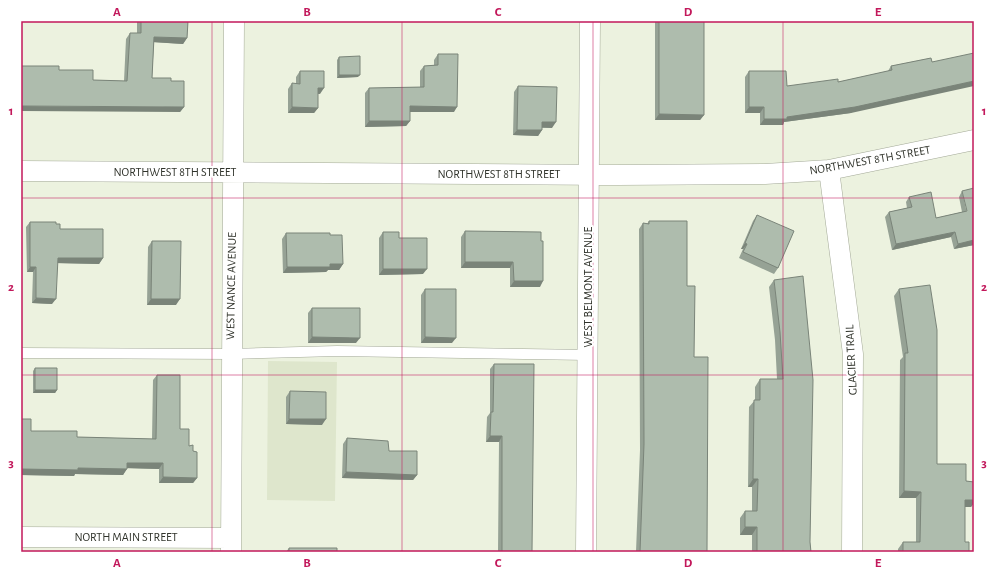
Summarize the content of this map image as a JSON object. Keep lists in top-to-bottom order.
{
  "streets": {
    "street": [
      "NORTHWEST 8TH STREET",
      "WEST NANCE AVENUE",
      "WEST BELMONT AVENUE",
      "GLACIER TRAIL",
      "NORTH MAIN STREET"
    ]
  },
  "crossings": [
    ["NORTHWEST 8TH STREET", "WEST NANCE AVENUE"],
    ["NORTHWEST 8TH STREET", "WEST BELMONT AVENUE"],
    ["NORTHWEST 8TH STREET", "GLACIER TRAIL"],
    ["WEST NANCE AVENUE", "NORTH MAIN STREET"]
  ],
  "grid": {
    "columns": [
      "A",
      "B",
      "C",
      "D",
      "E"
    ],
    "rows": ["1", "2", "3"]
  }
}
